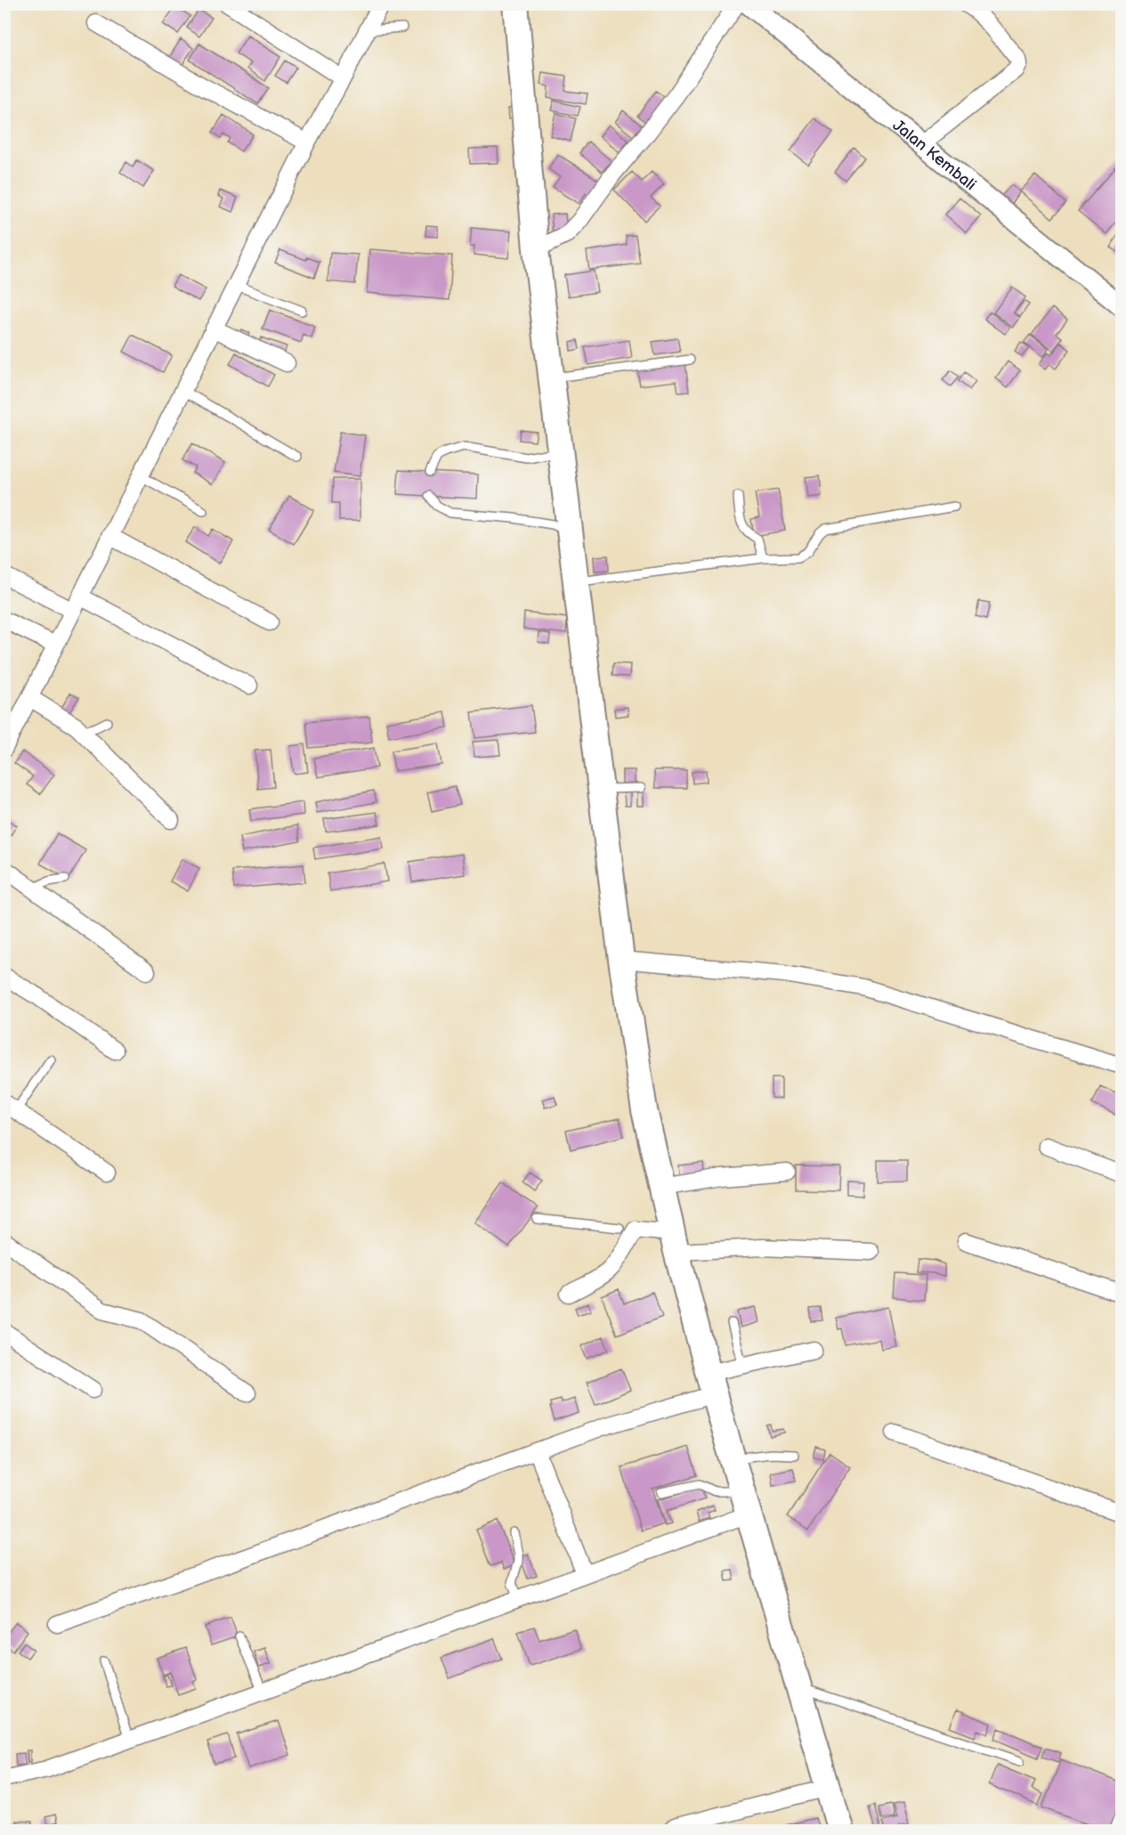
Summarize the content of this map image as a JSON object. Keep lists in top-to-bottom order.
{
  "streets": {
    "street": ["Jalan Kembali"]
  }
}
